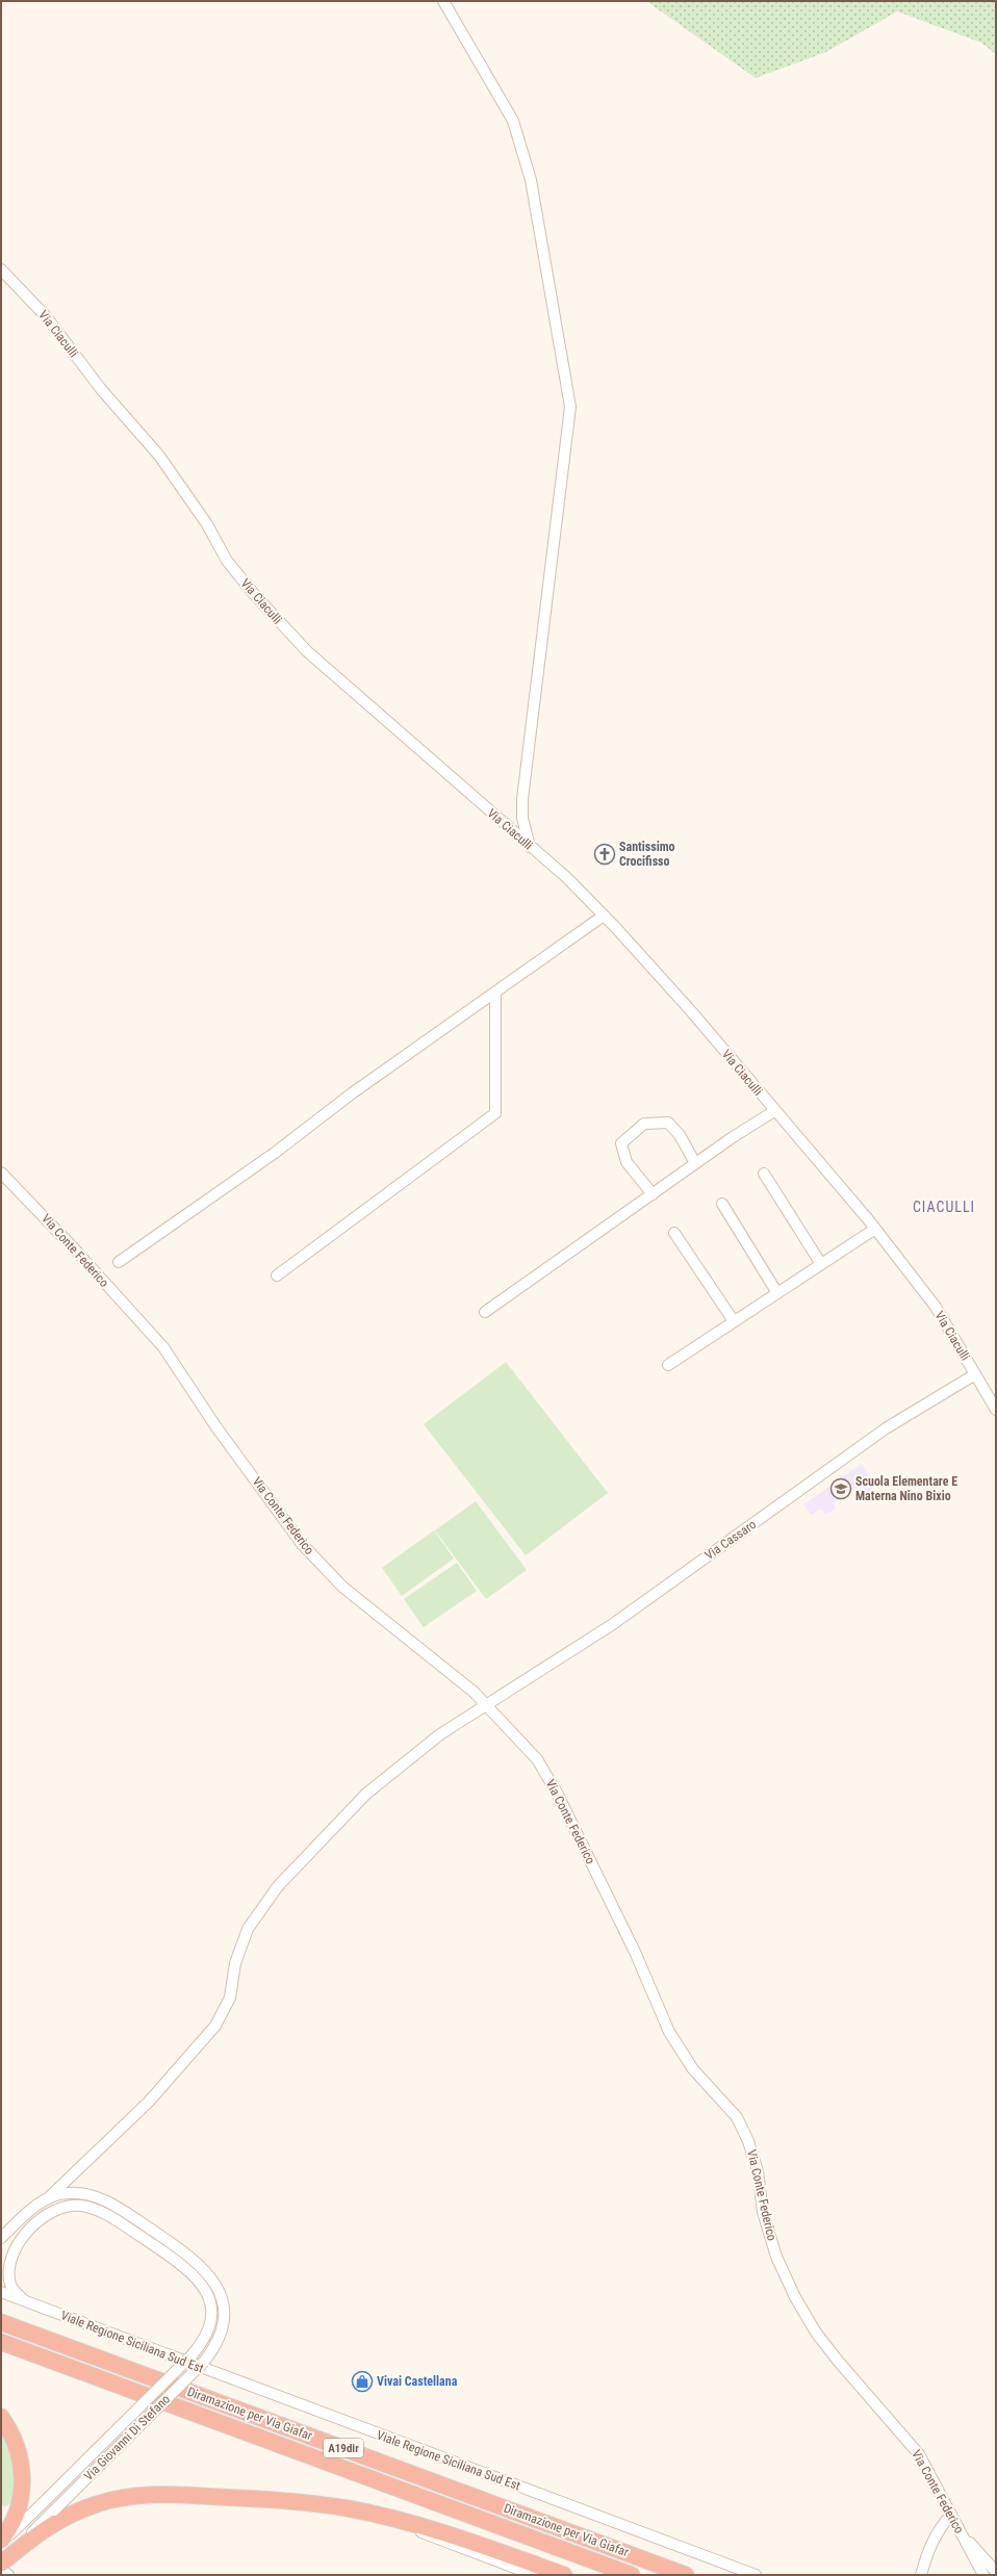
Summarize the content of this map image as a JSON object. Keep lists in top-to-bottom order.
{
  "streets": {
    "highway": ["Diramazione per Via Giafar", "A19dir"],
    "street": [
      "Via Ciaculli",
      "Via Conte Federico",
      "Via Cassaro",
      "Viale Regione Siciliana Sud Est",
      "Via Giovanni Di Stefano"
    ]
  },
  "crossings": [
    ["Via Ciaculli", "Via Cassaro"],
    ["Via Conte Federico", "Via Cassaro"],
    ["Via Cassaro", "Via Giovanni Di Stefano"],
    ["Viale Regione Siciliana Sud Est", "Via Giovanni Di Stefano"]
  ],
  "districts": ["CIACULLI"],
  "places": {
    "church": ["Santissimo Crocifisso"],
    "school or university": ["Scuola Elementare E Materna Nino Bixio"],
    "shop": ["Vivai Castellana"]
  }
}
